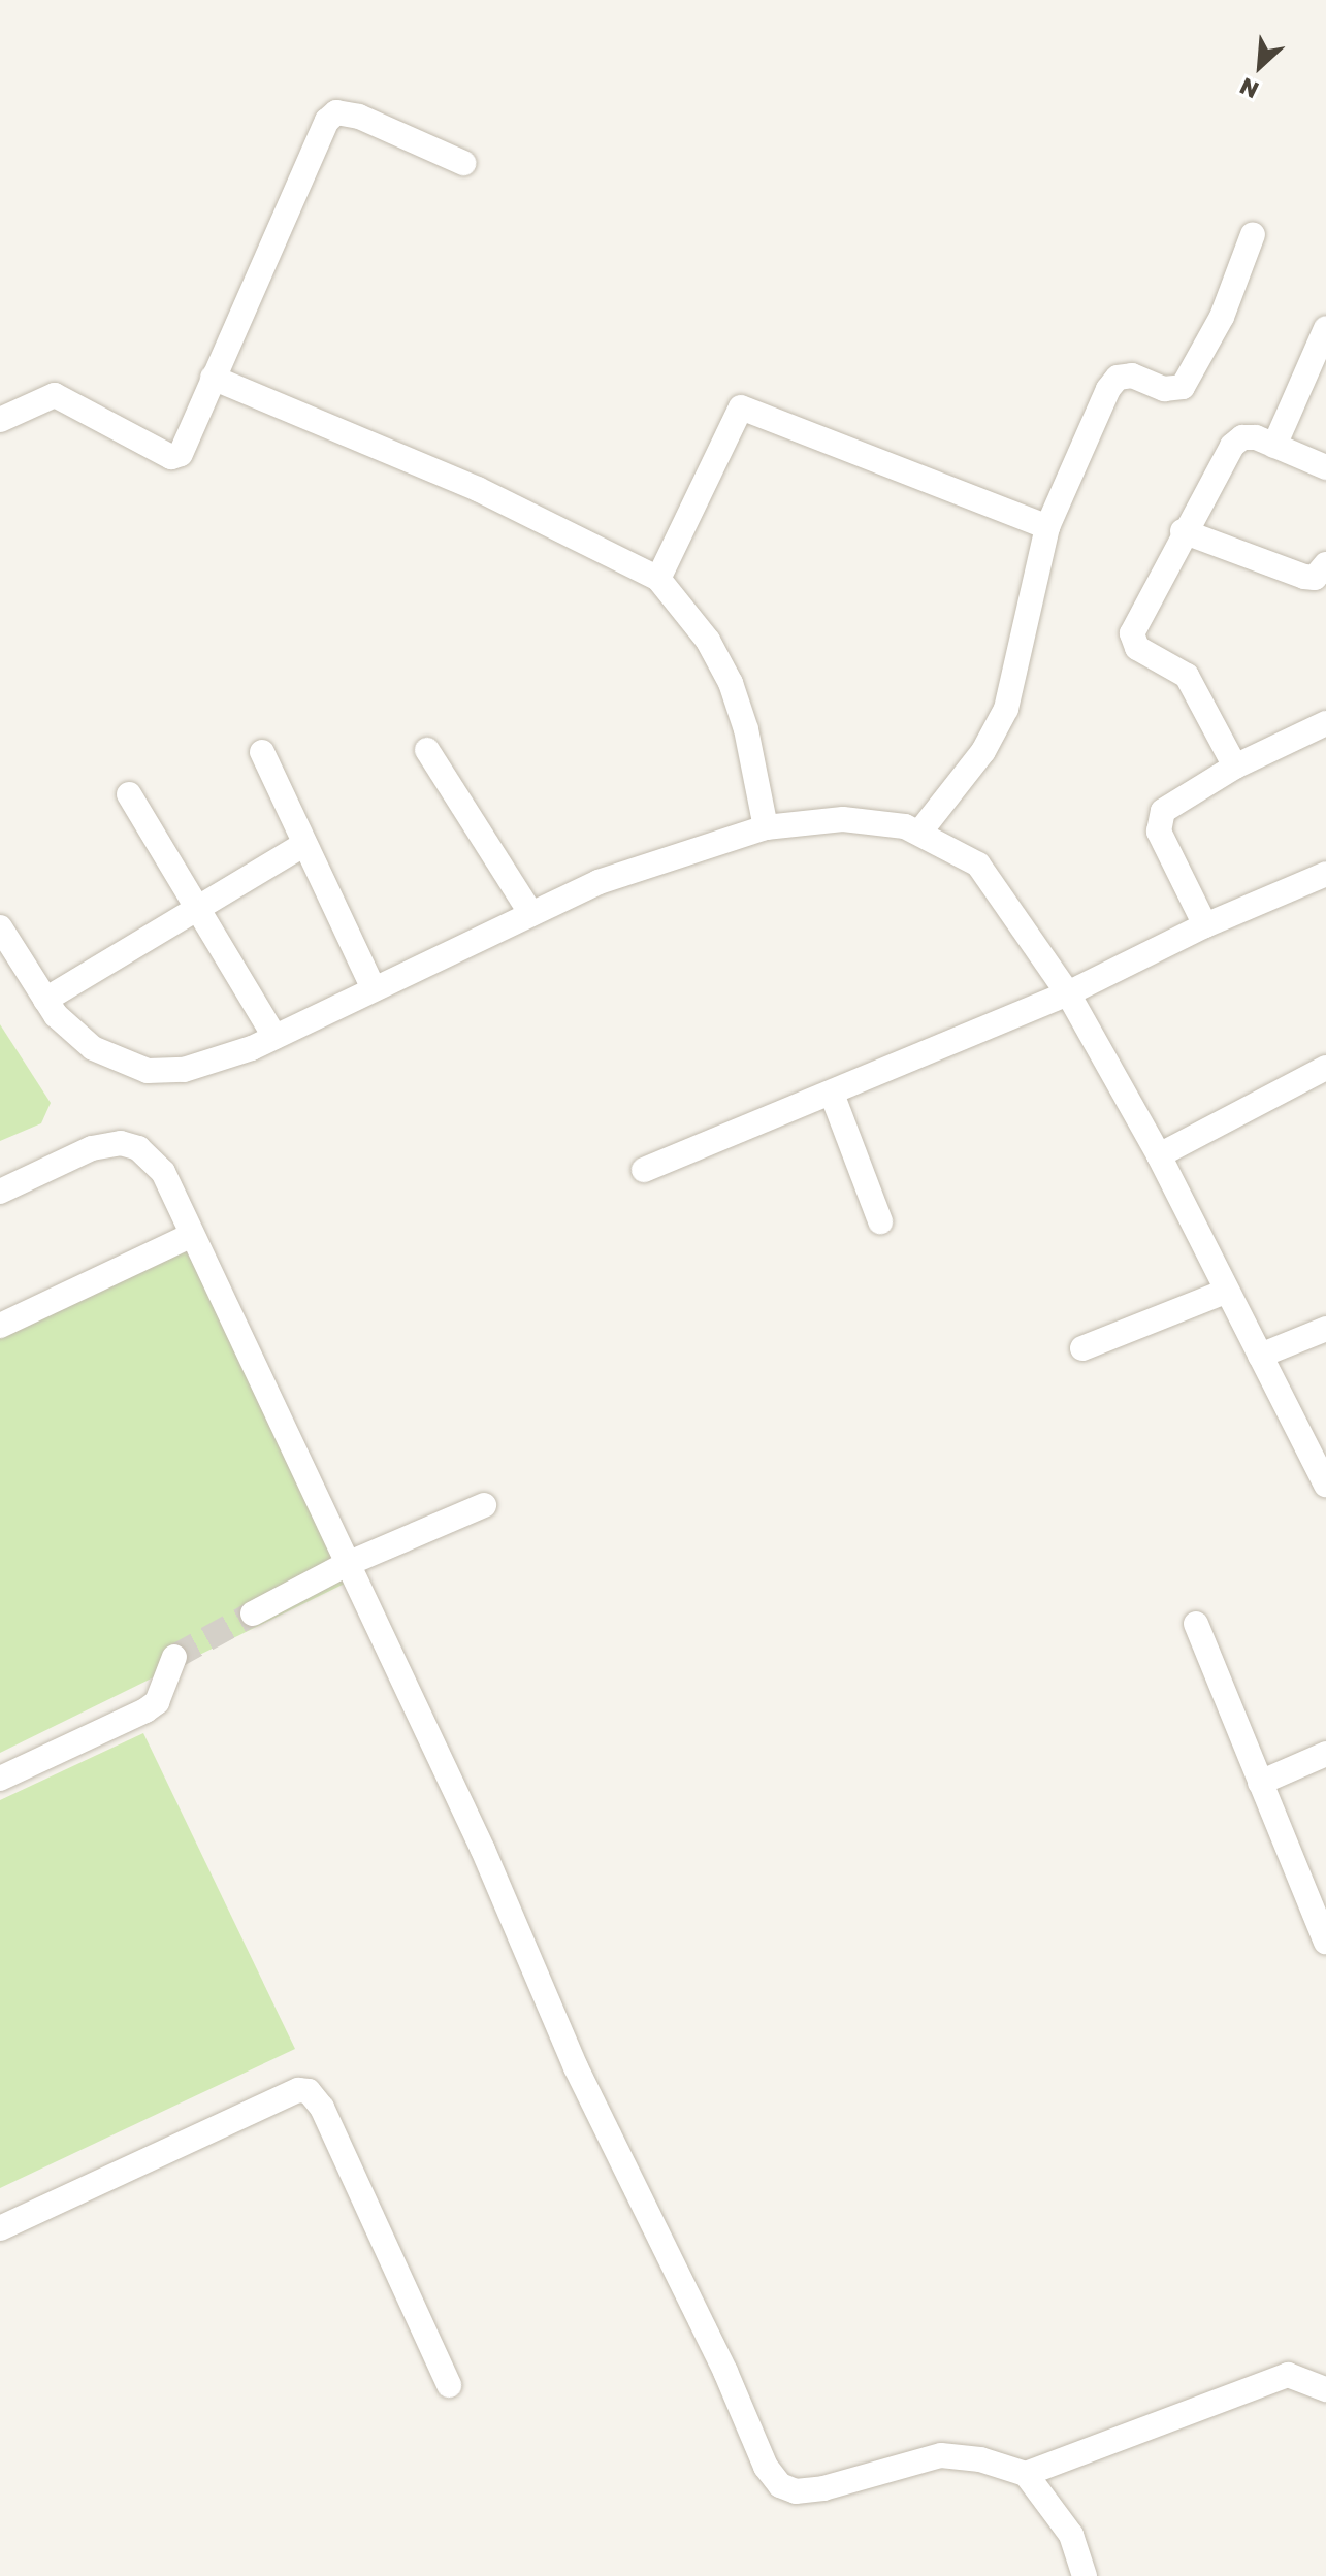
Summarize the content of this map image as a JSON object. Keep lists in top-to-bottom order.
{
  "north": "bottom left"
}
